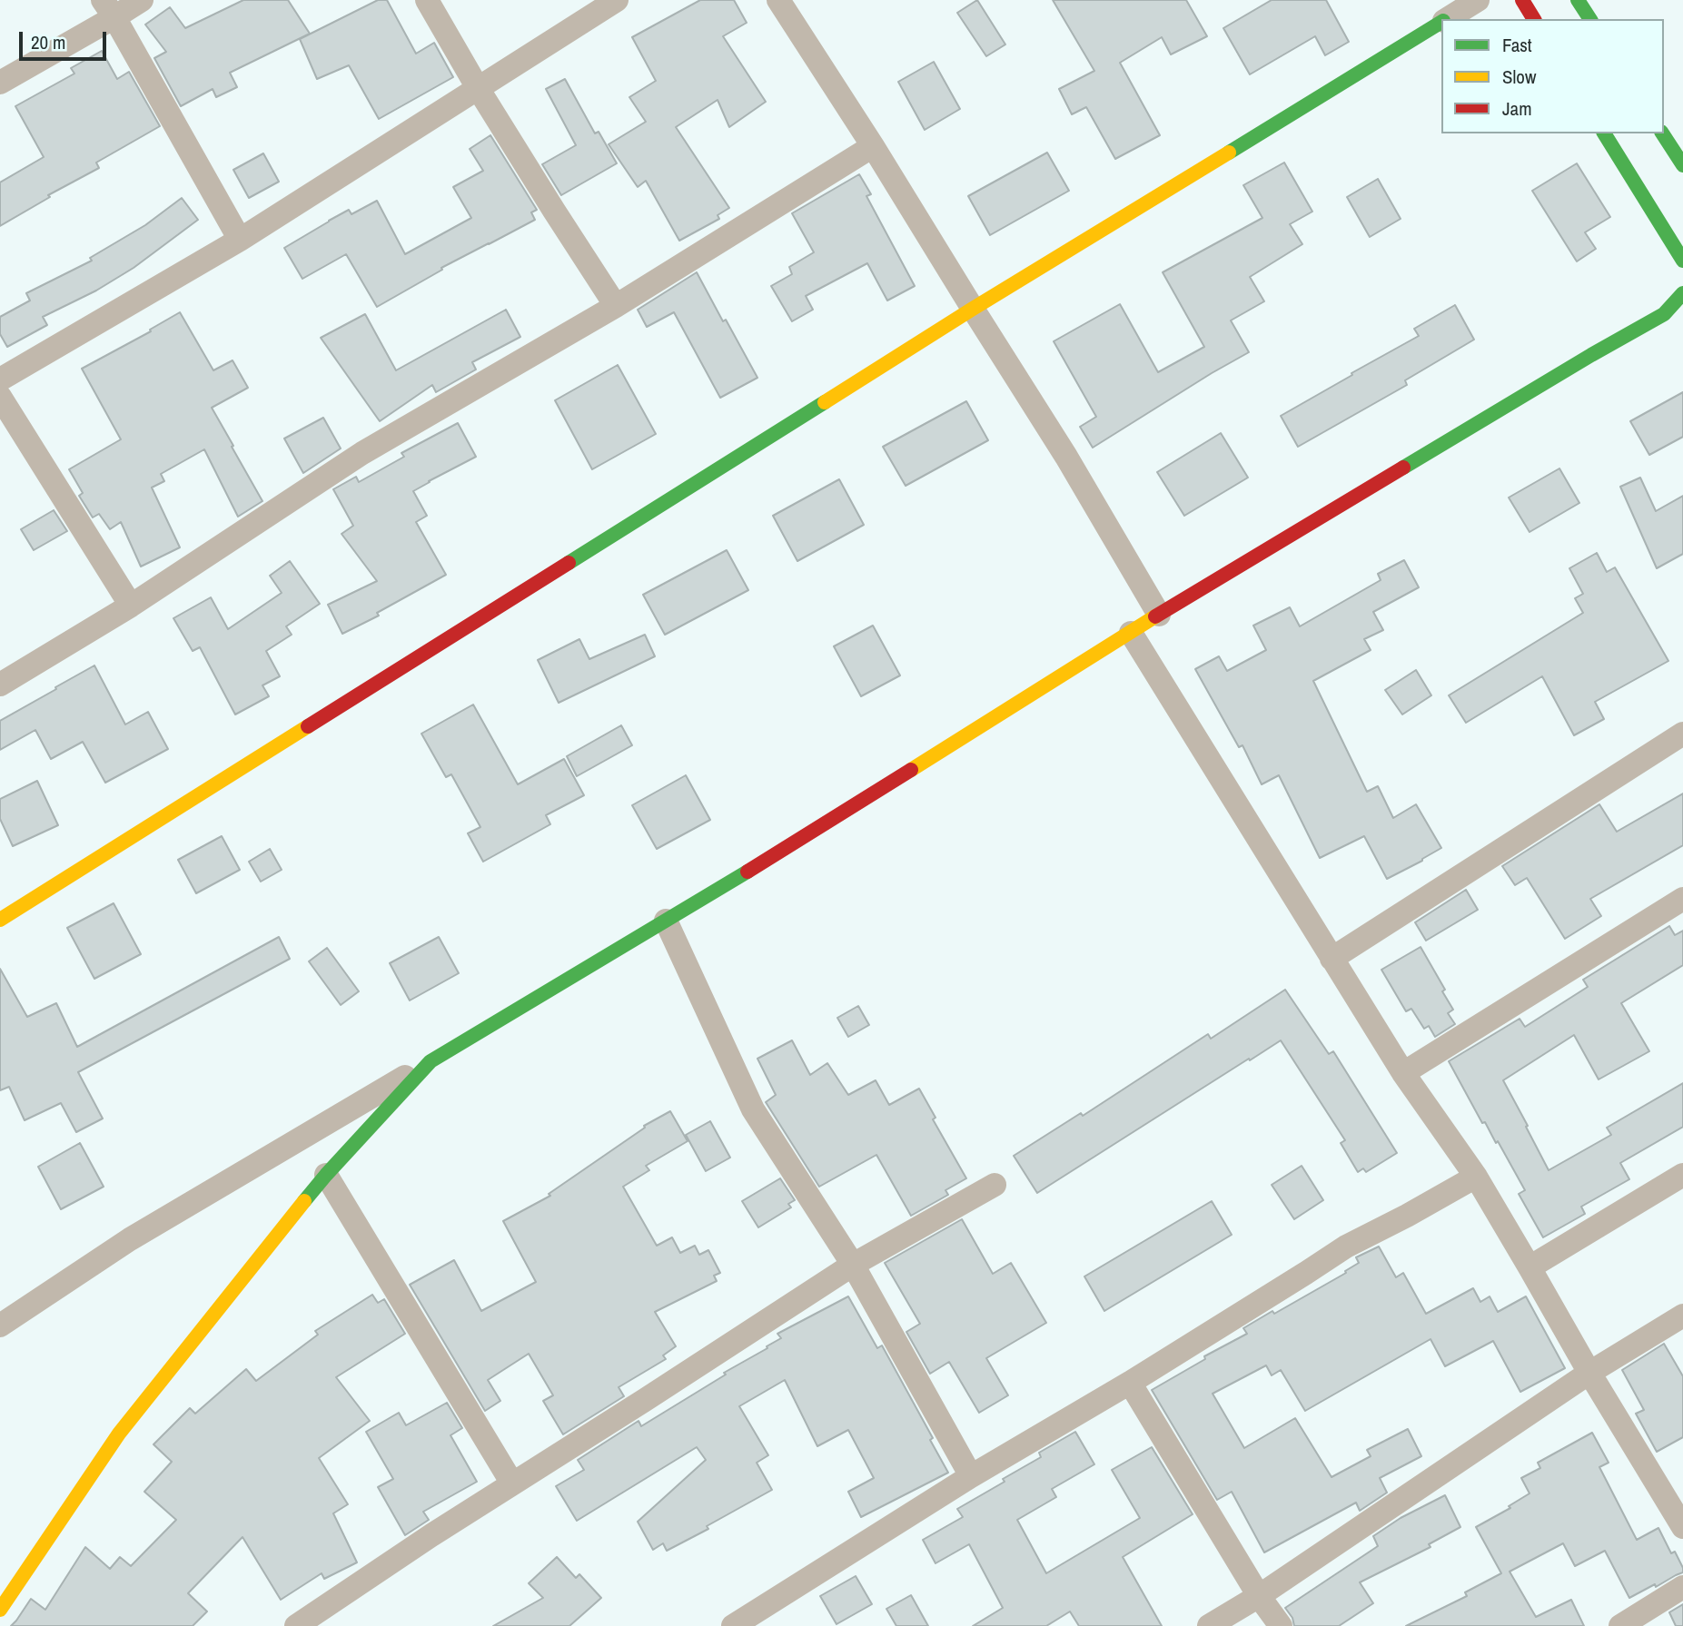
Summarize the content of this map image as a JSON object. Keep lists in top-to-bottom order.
{
  "legend": ["Fast", "Slow", "Jam"],
  "scale_bar": "20 m"
}
